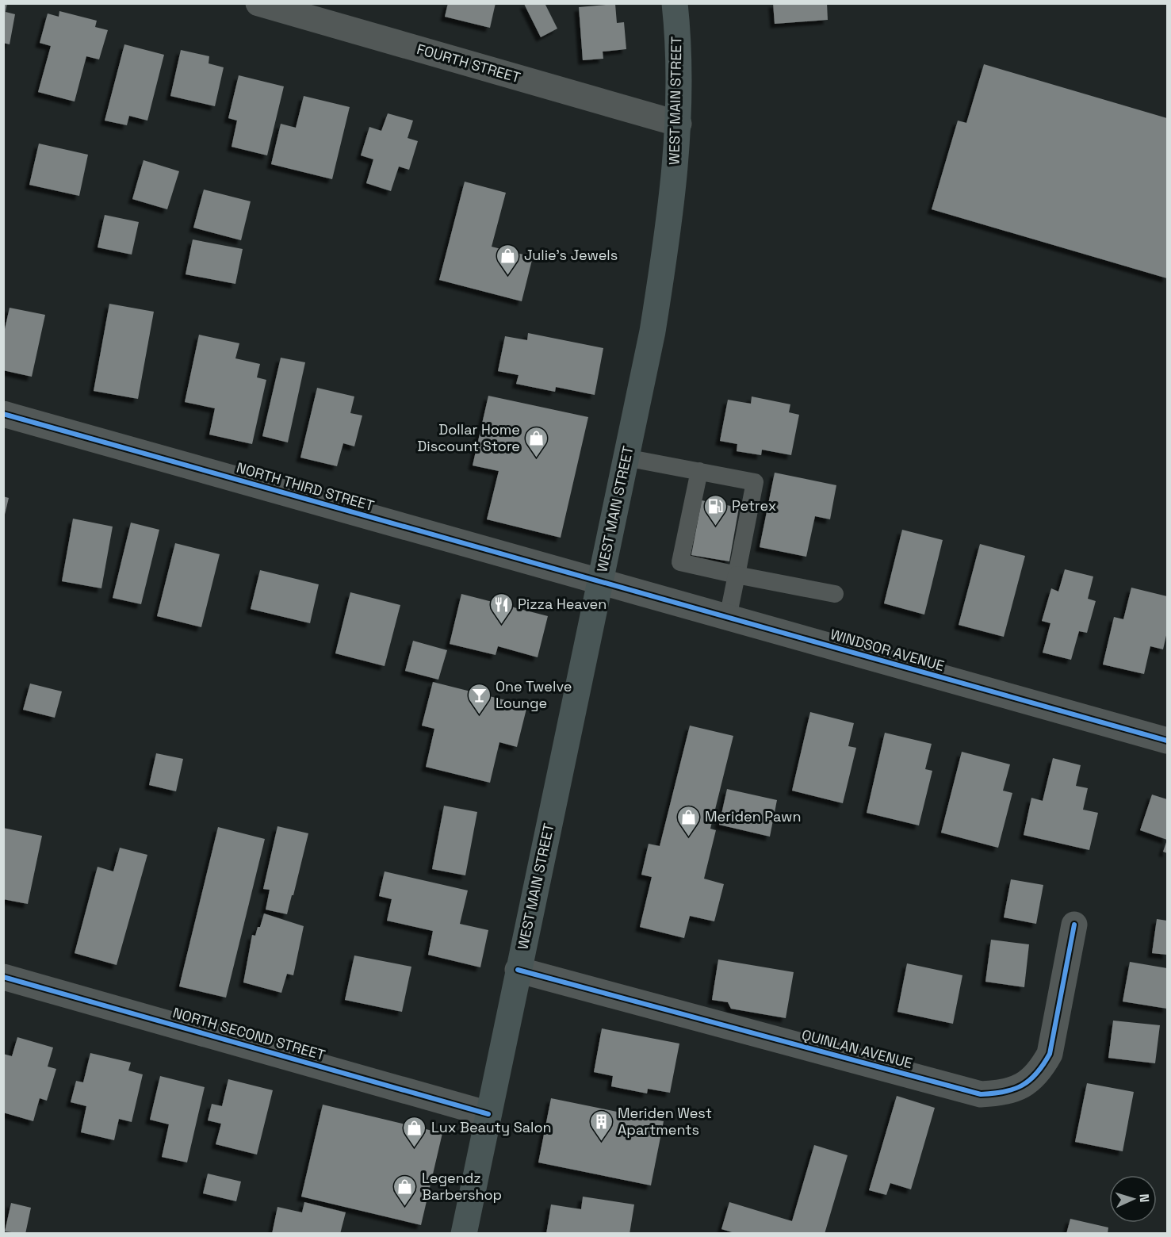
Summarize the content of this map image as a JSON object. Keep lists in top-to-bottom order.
{
  "streets": {
    "main road": ["WEST MAIN STREET"],
    "street": [
      "FOURTH STREET",
      "NORTH THIRD STREET",
      "WINDSOR AVENUE",
      "NORTH SECOND STREET",
      "QUINLAN AVENUE"
    ]
  },
  "crossings": [
    ["FOURTH STREET", "WEST MAIN STREET"],
    ["WEST MAIN STREET", "NORTH THIRD STREET"],
    ["WEST MAIN STREET", "WINDSOR AVENUE"],
    ["WEST MAIN STREET", "NORTH SECOND STREET"],
    ["WEST MAIN STREET", "QUINLAN AVENUE"],
    ["NORTH THIRD STREET", "WINDSOR AVENUE"]
  ],
  "places": {
    "shop": [
      "Julie's Jewels",
      "Dollar Home Discount Store",
      "Meriden Pawn",
      "Lux Beauty Salon",
      "Legendz Barbershop"
    ],
    "fuel station": ["Petrex"],
    "restaurant": ["Pizza Heaven"],
    "bar": ["One Twelve Lounge"],
    "building": ["Meriden West Apartments"]
  },
  "north": "right"
}
